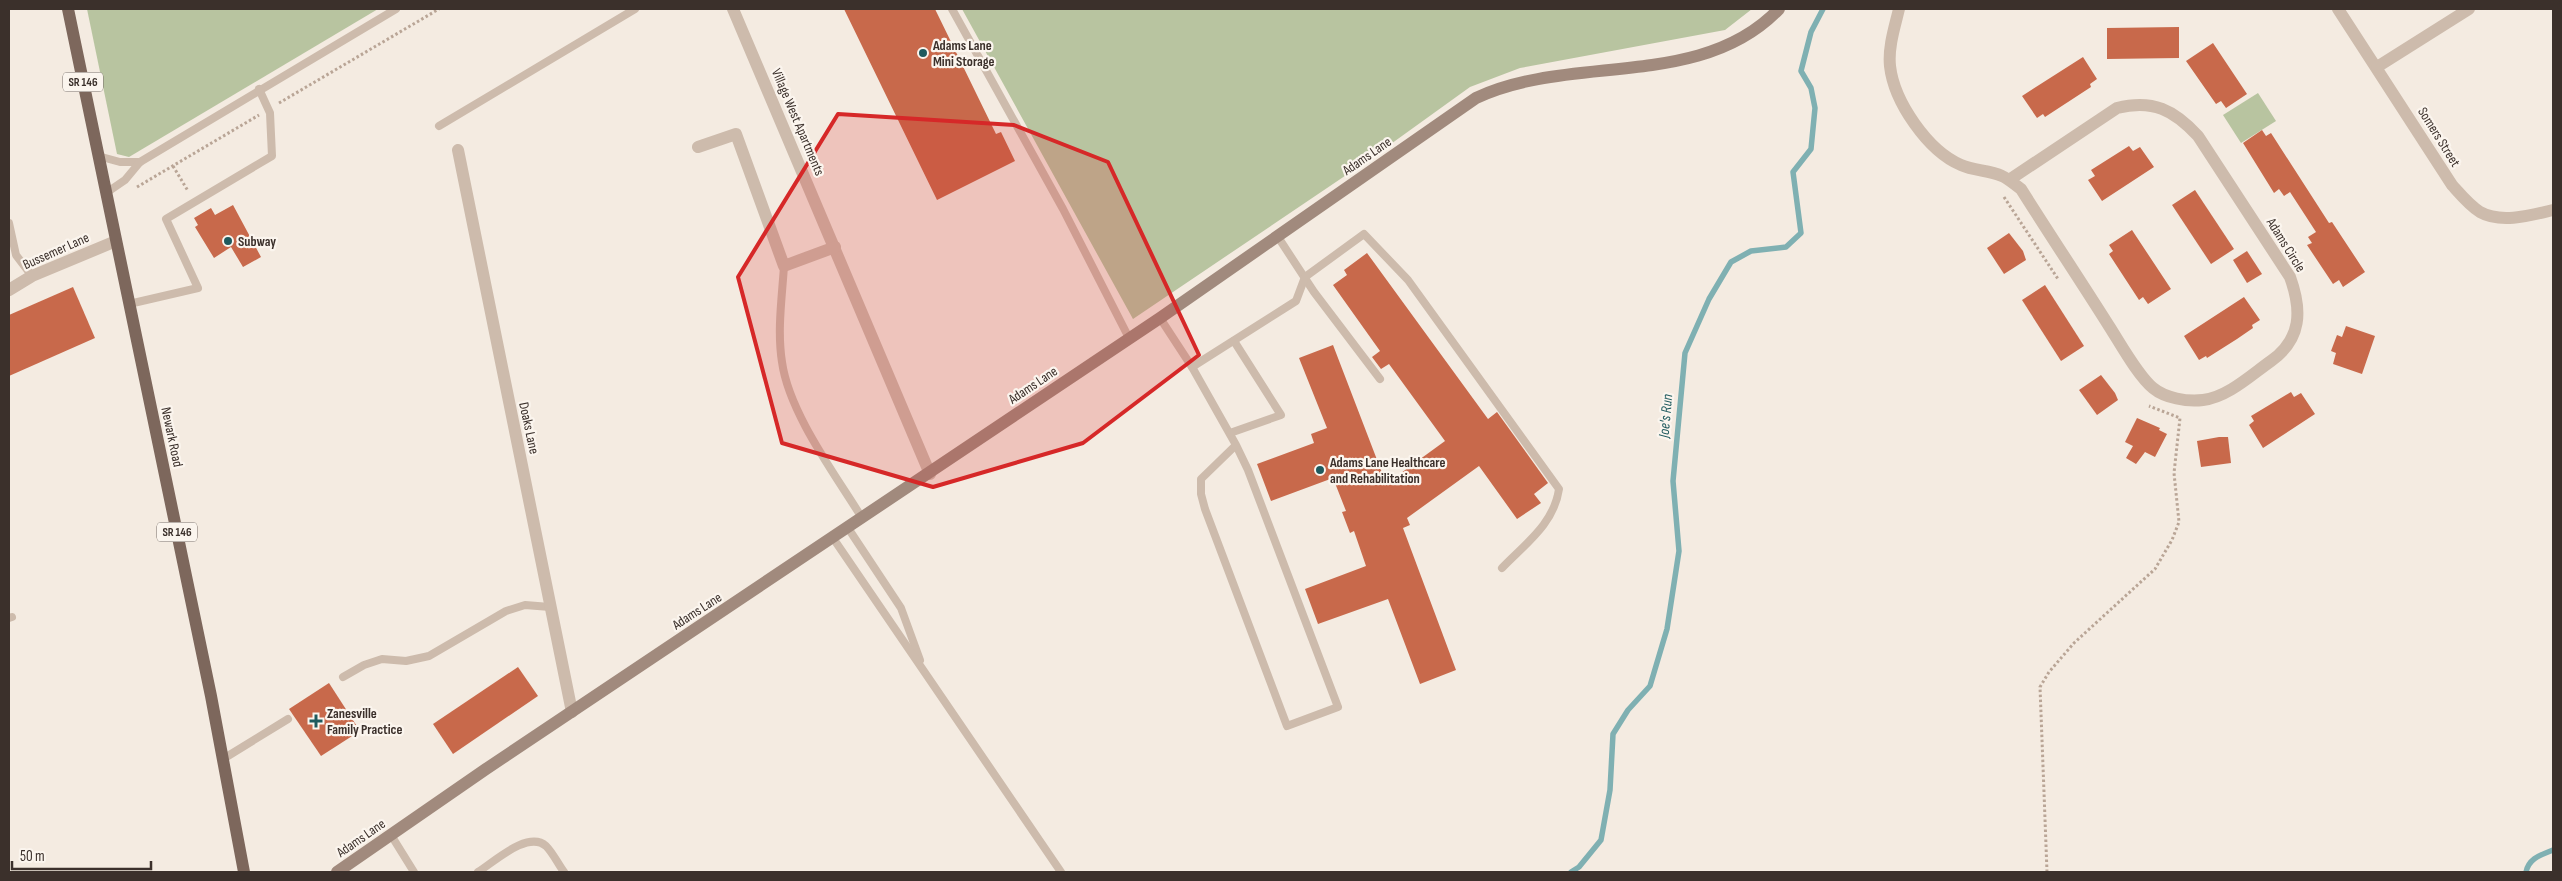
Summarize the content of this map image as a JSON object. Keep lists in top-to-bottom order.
{
  "streets": {
    "main road": ["SR 146", "Newark Road"],
    "street": [
      "Village West Apartments",
      "Somers Street",
      "Adams Lane",
      "Adams Circle",
      "Bussemer Lane",
      "Doaks Lane"
    ]
  },
  "crossings": [
    ["Village West Apartments", "Adams Lane"],
    ["Adams Lane", "Doaks Lane"],
    ["Bussemer Lane", "Newark Road"]
  ],
  "water": ["Joe's Run"],
  "places": {
    "other": ["Adams Lane Mini Storage", "Subway", "Adams Lane Healthcare and Rehabilitation"],
    "health": ["Zanesville Family Practice"]
  },
  "scale_bar": "50 m"
}
